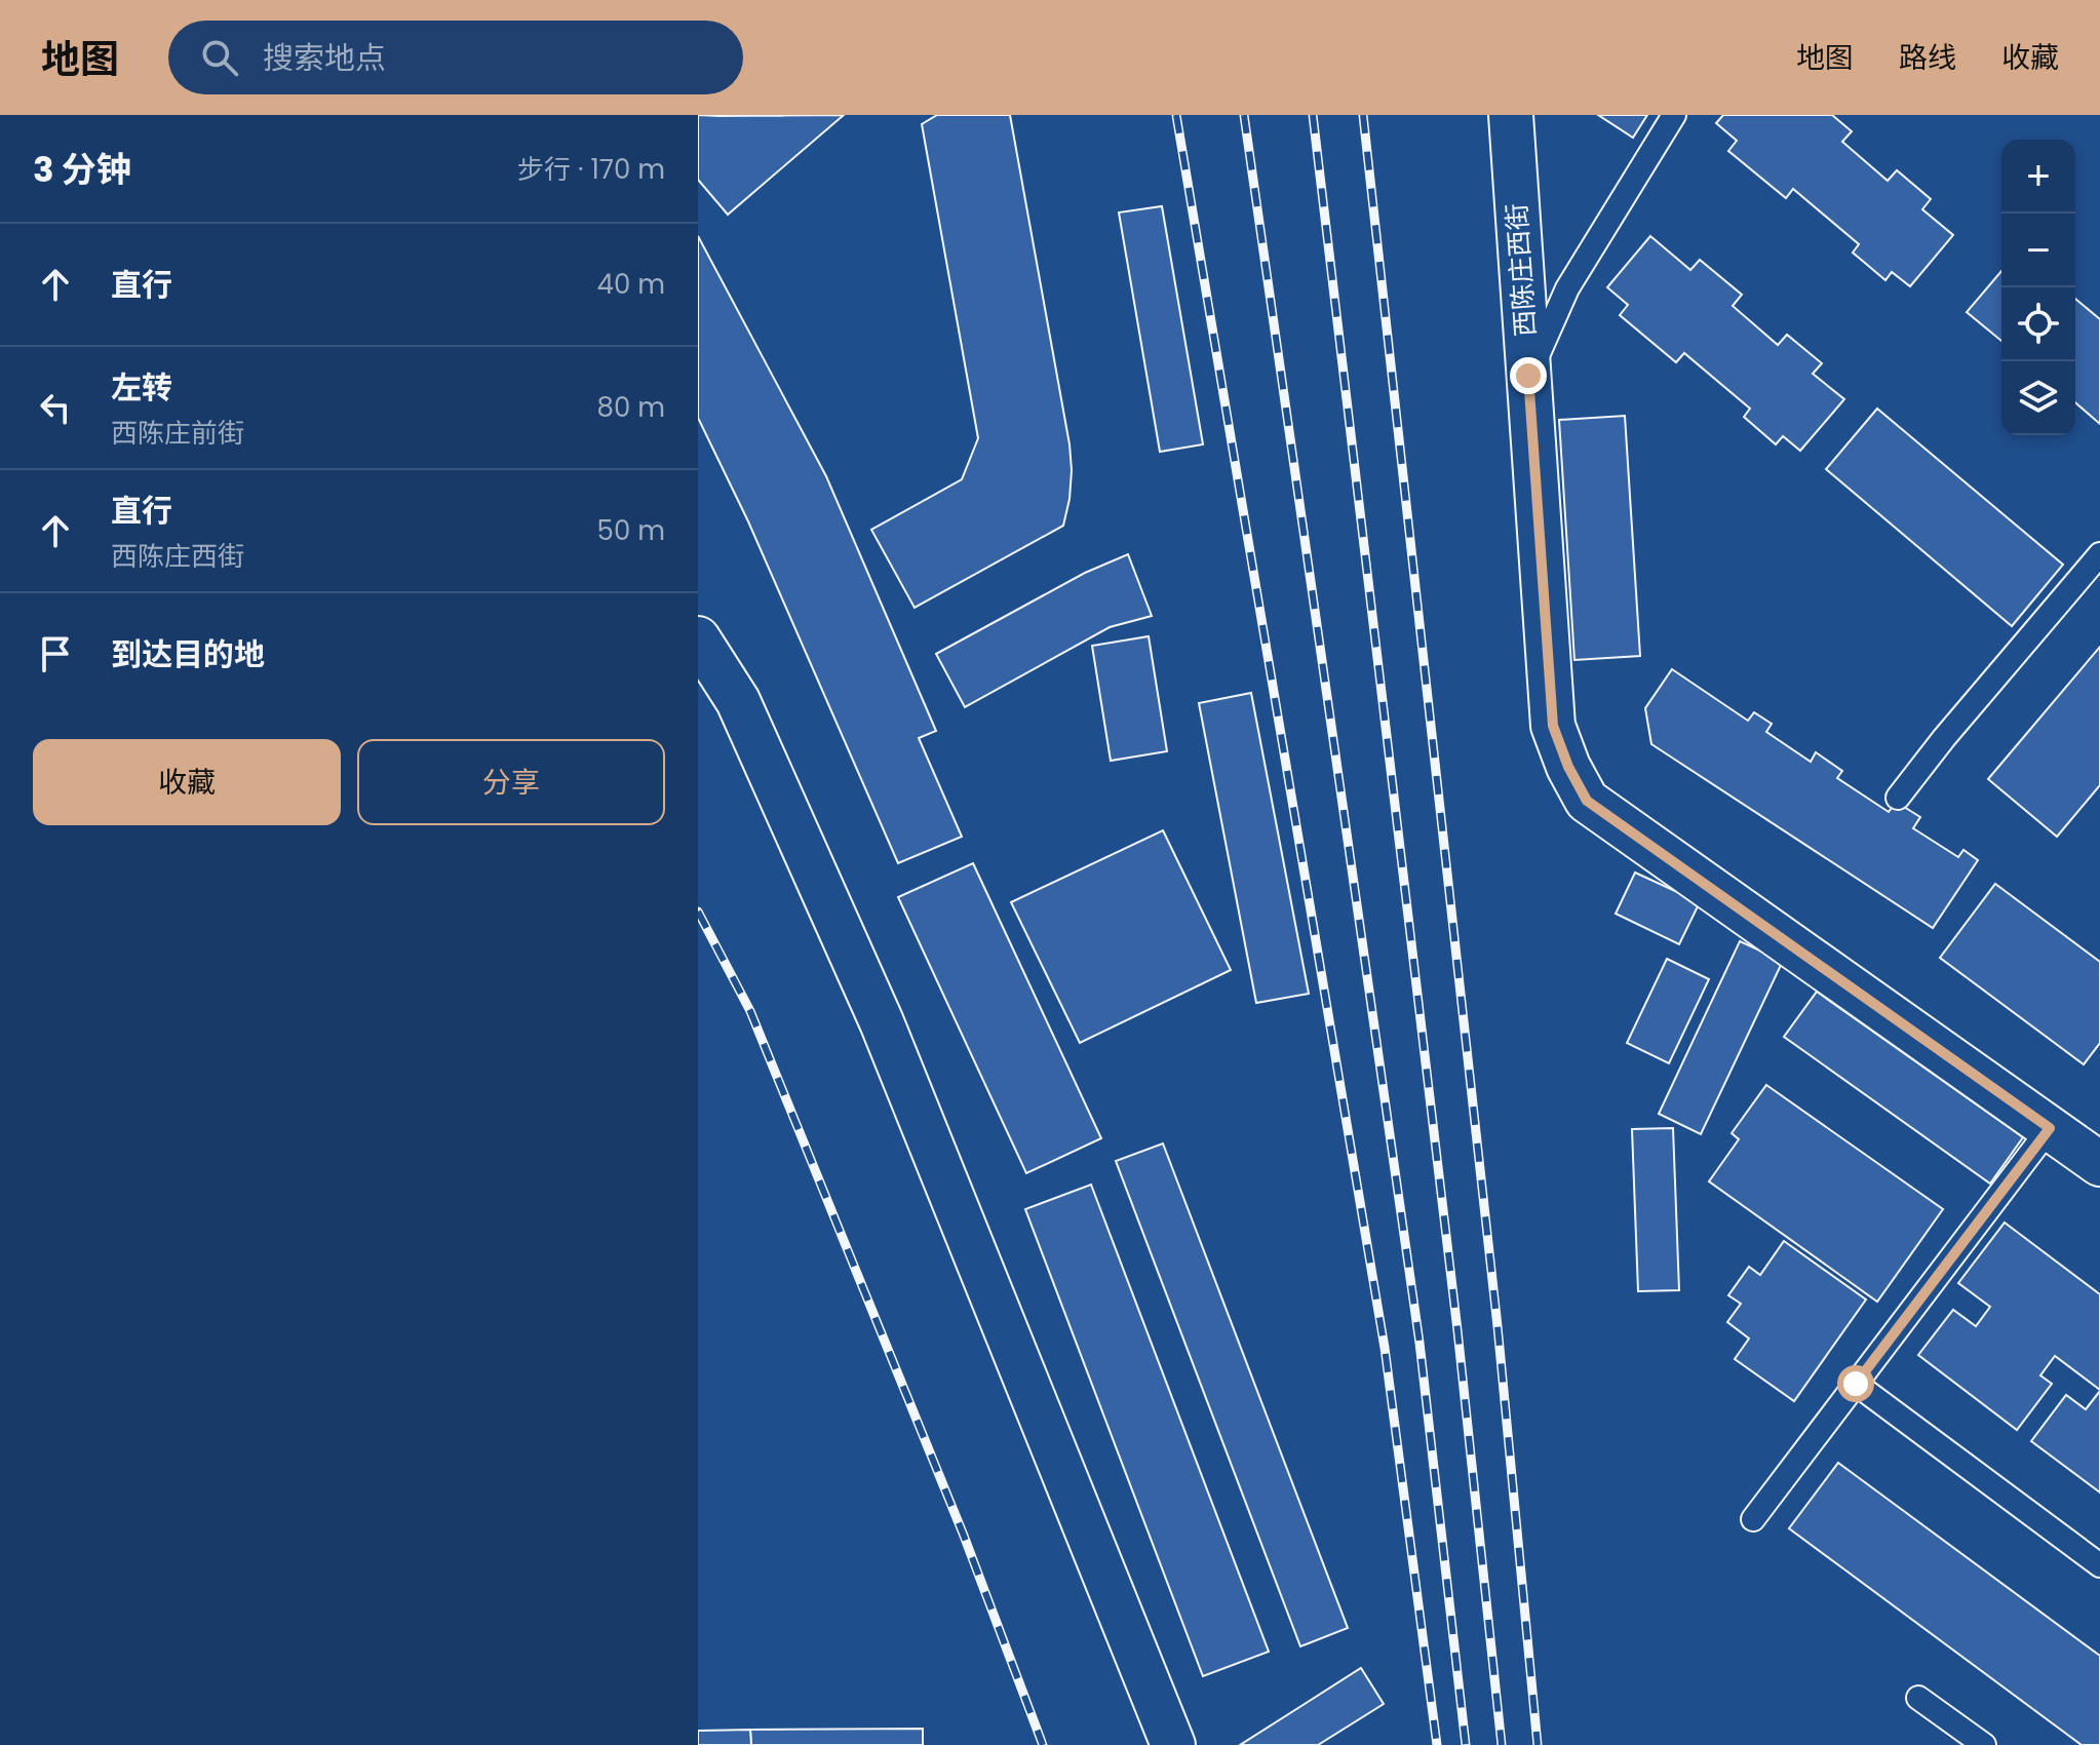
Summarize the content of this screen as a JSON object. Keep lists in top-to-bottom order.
{
  "streets": {
    "street": ["西陈庄西街"]
  },
  "page": {
    "header": "地图",
    "search": "搜索地点",
    "nav": ["地图", "路线", "收藏"],
    "heading": ["3 分钟", "步行 · 170 m"],
    "map_buttons": ["+", "−"],
    "list": [
      ["直行", "40 m"],
      ["左转", "西陈庄前街", "80 m"],
      ["直行", "西陈庄西街", "50 m"],
      "到达目的地"
    ],
    "buttons": ["收藏", "分享"]
  }
}
